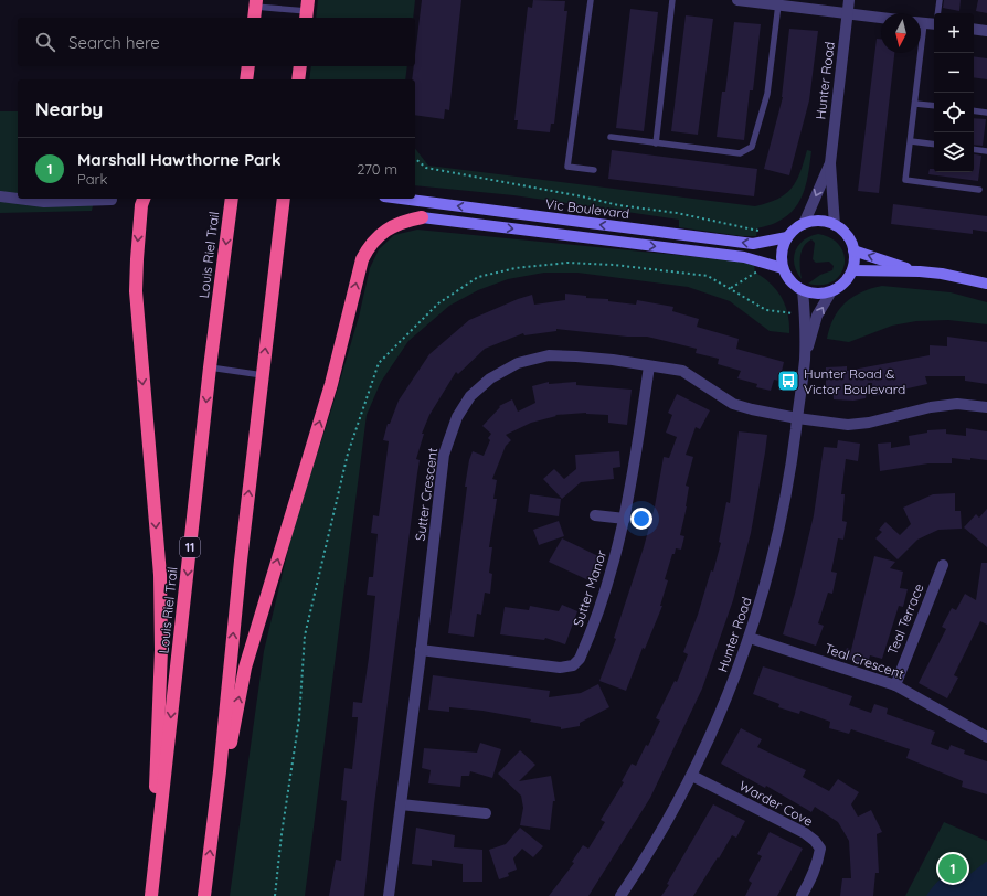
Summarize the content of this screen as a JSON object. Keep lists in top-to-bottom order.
{
  "streets": {
    "highway": ["Louis Riel Trail", "11"],
    "street": [
      "Hunter Road",
      "Vic Boulevard",
      "Sutter Crescent",
      "Sutter Manor",
      "Teal Terrace",
      "Teal Crescent",
      "Warder Cove"
    ]
  },
  "crossings": [
    ["Hunter Road", "Vic Boulevard"],
    ["Hunter Road", "Sutter Crescent"],
    ["Hunter Road", "Teal Crescent"],
    ["Hunter Road", "Warder Cove"],
    ["Sutter Crescent", "Sutter Manor"],
    ["Teal Terrace", "Teal Crescent"]
  ],
  "places": {
    "bus stop": ["Hunter Road & Victor Boulevard"]
  },
  "north": "bottom",
  "page": {
    "map_buttons": ["+", "−"],
    "search": "Search here",
    "heading": "Nearby",
    "list": [
      {
        "mark": "1",
        "name": "Marshall Hawthorne Park",
        "note": "Park",
        "value": "270 m"
      }
    ],
    "pins": "1"
  }
}
